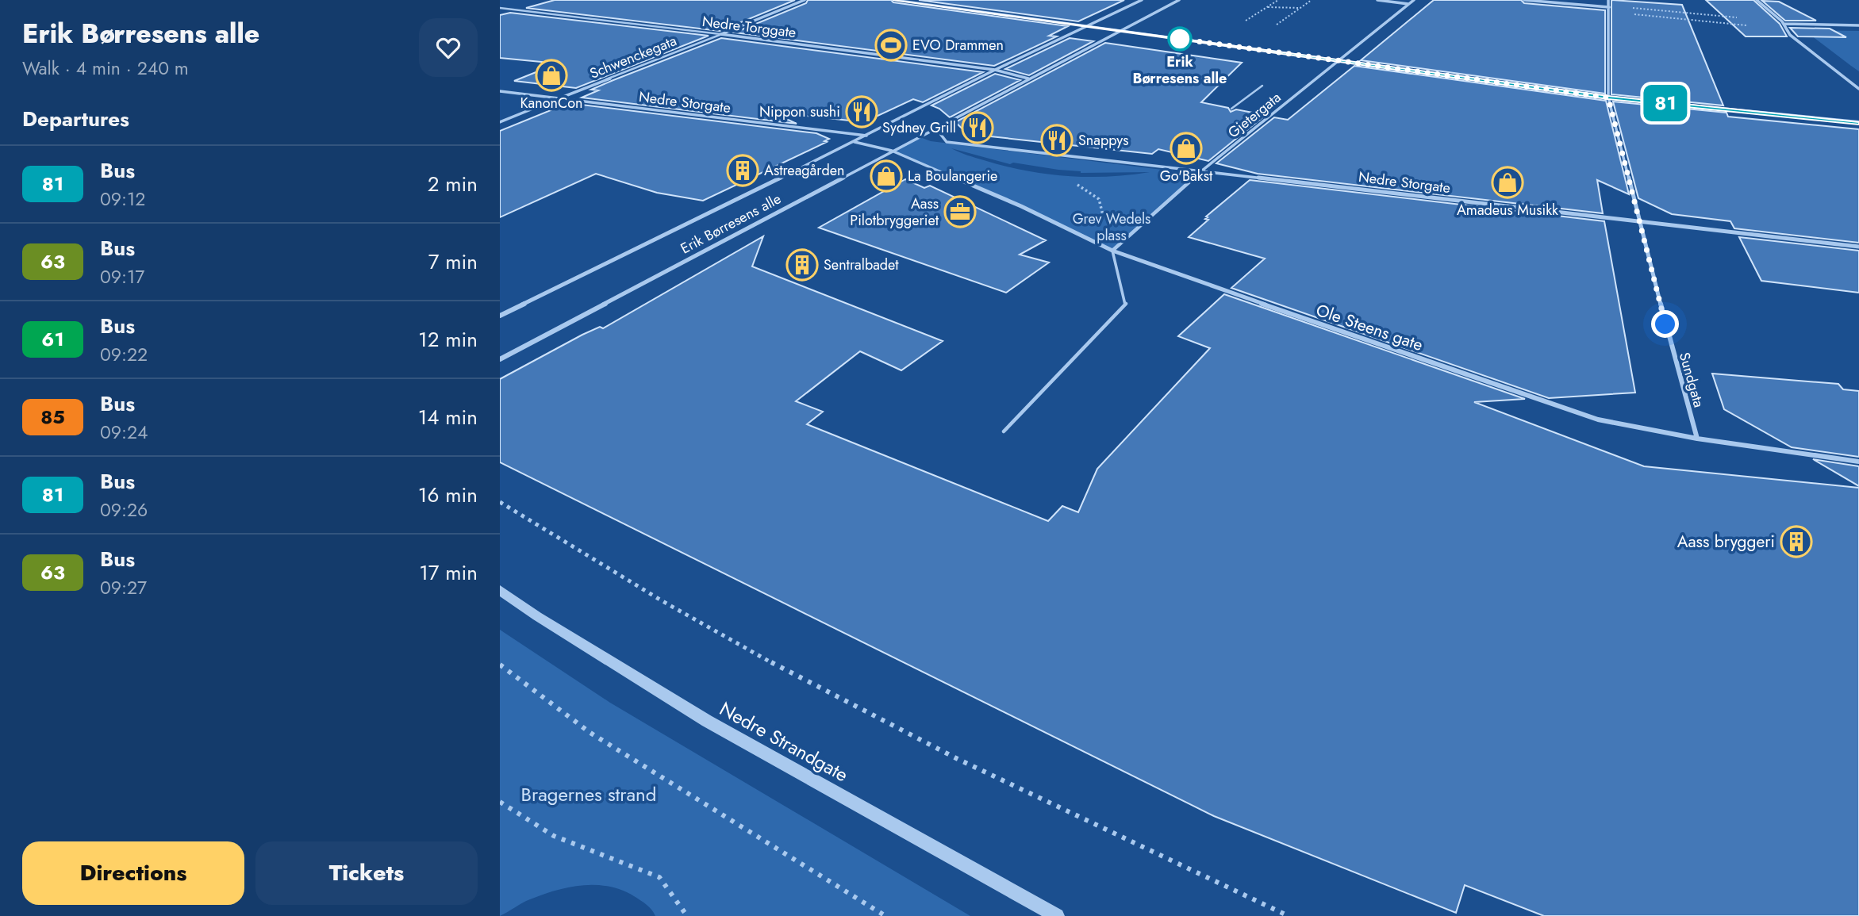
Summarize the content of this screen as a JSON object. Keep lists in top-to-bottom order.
{
  "streets": {
    "street": [
      "Nedre Torggate",
      "Schwenckegata",
      "Nedre Storgate",
      "Gjetergata",
      "Erik Børresens alle",
      "Ole Steens gate",
      "Sundgata",
      "Nedre Strandgate"
    ]
  },
  "crossings": [
    ["Nedre Torggate", "Schwenckegata"],
    ["Nedre Torggate", "Erik Børresens alle"],
    ["Schwenckegata", "Nedre Storgate"],
    ["Nedre Storgate", "Gjetergata"],
    ["Nedre Storgate", "Erik Børresens alle"],
    ["Nedre Storgate", "Sundgata"],
    ["Gjetergata", "Ole Steens gate"],
    ["Erik Børresens alle", "Ole Steens gate"],
    ["Ole Steens gate", "Sundgata"]
  ],
  "parks": ["Grev Wedels plass", "Bragernes strand"],
  "places": {
    "other": ["Erik Børresens alle"],
    "sports": ["EVO Drammen"],
    "shop": [
      "KanonCon",
      "Go'Bakst",
      "La Boulangerie",
      "Amadeus Musikk"
    ],
    "restaurant": ["Nippon sushi", "Sydney Grill", "Snappys"],
    "building": ["Astreagården", "Sentralbadet", "Aass bryggeri"],
    "office": ["Aass Pilotbryggeriet"]
  },
  "lines": ["bus line 81"],
  "page": {
    "heading": [
      ["Erik Børresens alle", "Walk · 4 min · 240 m"],
      "Departures"
    ],
    "on_map": "81",
    "list": [
      {
        "mark": "81",
        "name": "Bus",
        "note": "09:12",
        "value": "2 min"
      },
      {
        "mark": "63",
        "name": "Bus",
        "note": "09:17",
        "value": "7 min"
      },
      {
        "mark": "61",
        "name": "Bus",
        "note": "09:22",
        "value": "12 min"
      },
      {
        "mark": "85",
        "name": "Bus",
        "note": "09:24",
        "value": "14 min"
      },
      {
        "mark": "81",
        "name": "Bus",
        "note": "09:26",
        "value": "16 min"
      },
      {
        "mark": "63",
        "name": "Bus",
        "note": "09:27",
        "value": "17 min"
      }
    ],
    "buttons": ["Directions", "Tickets"]
  }
}
